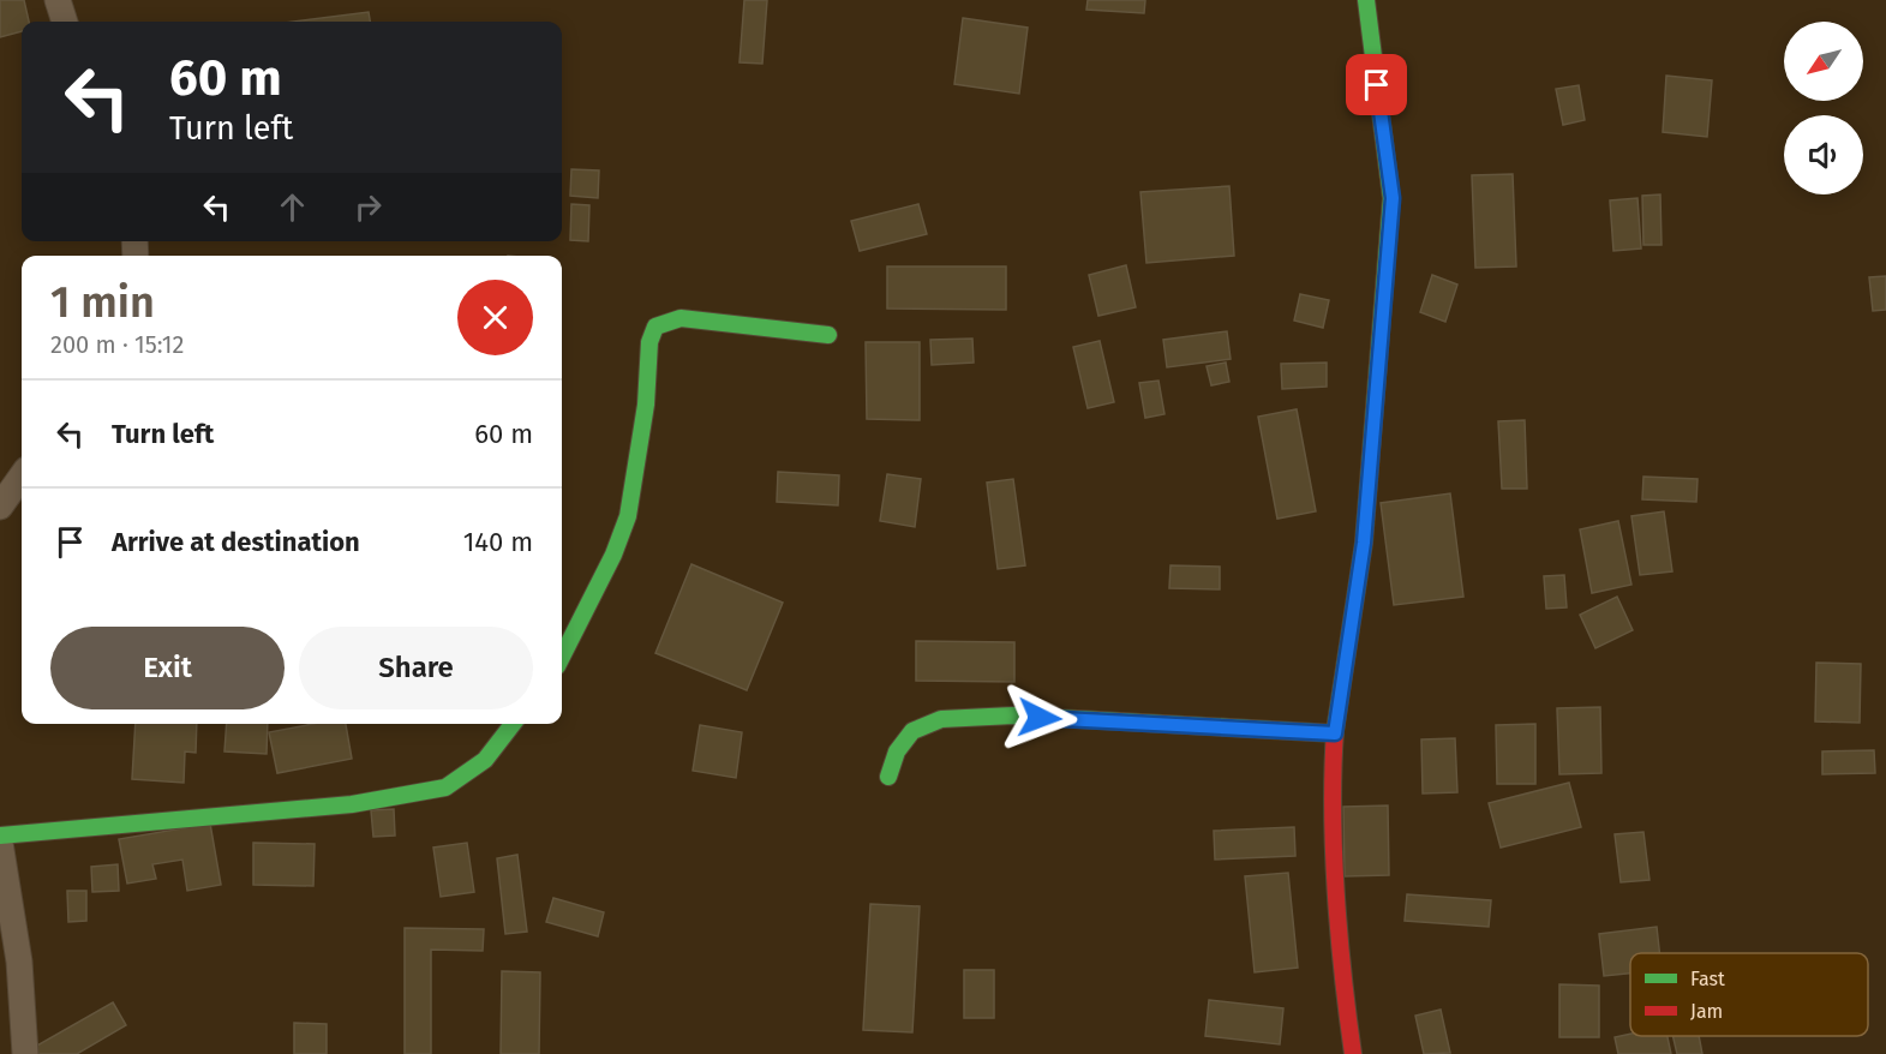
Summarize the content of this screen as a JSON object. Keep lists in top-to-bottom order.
{
  "legend": ["Fast", "Jam"],
  "north": "bottom left",
  "page": {
    "turn": ["60 m", "Turn left"],
    "heading": ["1 min", "200 m · 15:12"],
    "list": [
      {
        "name": "Turn left",
        "value": "60 m"
      },
      {
        "name": "Arrive at destination",
        "value": "140 m"
      }
    ],
    "buttons": ["Exit", "Share"]
  }
}
